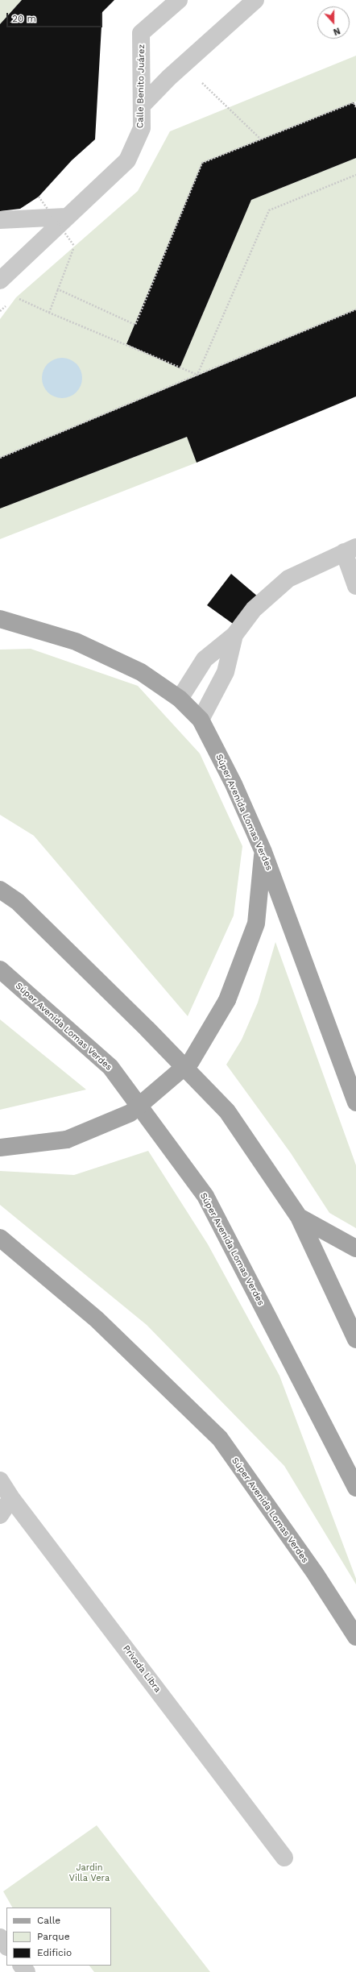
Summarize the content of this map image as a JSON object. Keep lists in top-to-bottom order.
{
  "streets": {
    "main road": ["Súper Avenida Lomas Verdes"],
    "street": ["Calle Benito Juárez", "Privada Libra"]
  },
  "parks": ["Jardin Villa Vera"],
  "legend": ["Calle", "Parque", "Edificio"],
  "scale_bar": "20 m",
  "north": "bottom"
}
